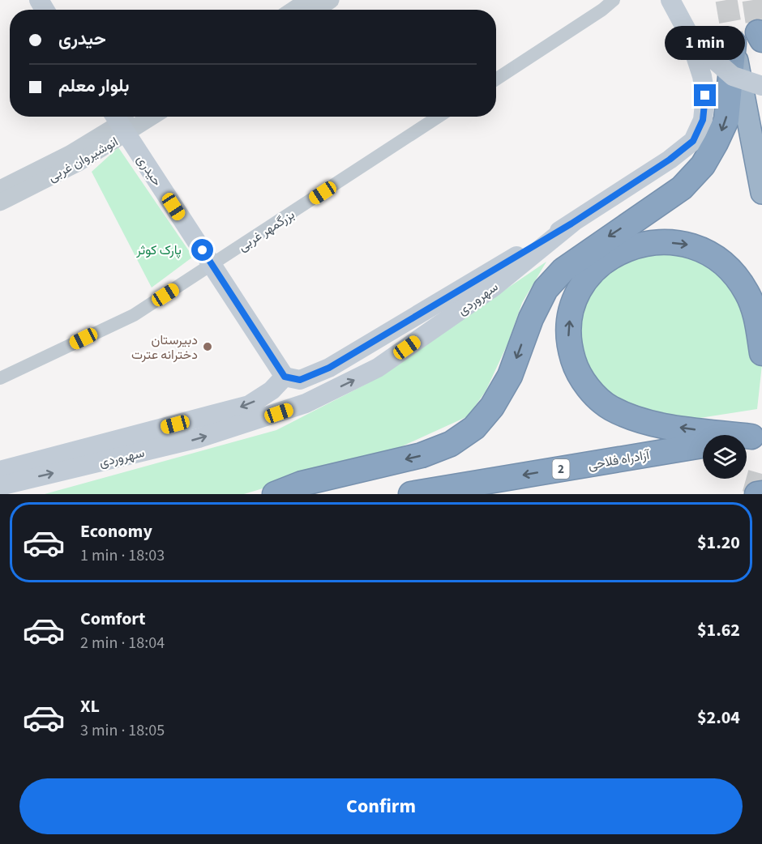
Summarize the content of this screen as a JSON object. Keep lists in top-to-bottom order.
{
  "streets": {
    "highway": ["آزادراه فلاحی", "2"],
    "main road": ["حیدری", "سهروردی"],
    "street": ["انوشیروان غربی", "بزرگمهر غربی"]
  },
  "crossings": [
    ["انوشیروان غربی", "حیدری"],
    ["حیدری", "بزرگمهر غربی"],
    ["حیدری", "سهروردی"]
  ],
  "one_way": ["آزادراه فلاحی"],
  "parks": ["پارک کوثر"],
  "places": ["دبیرستان دخترانه عترت"],
  "page": {
    "banner": ["حیدری", "بلوار معلم"],
    "bubble": "1 min",
    "list": [
      {
        "name": "Economy",
        "note": "1 min · 18:03",
        "value": "$1.20"
      },
      {
        "name": "Comfort",
        "note": "2 min · 18:04",
        "value": "$1.62"
      },
      {
        "name": "XL",
        "note": "3 min · 18:05",
        "value": "$2.04"
      }
    ],
    "buttons": "Confirm"
  }
}
